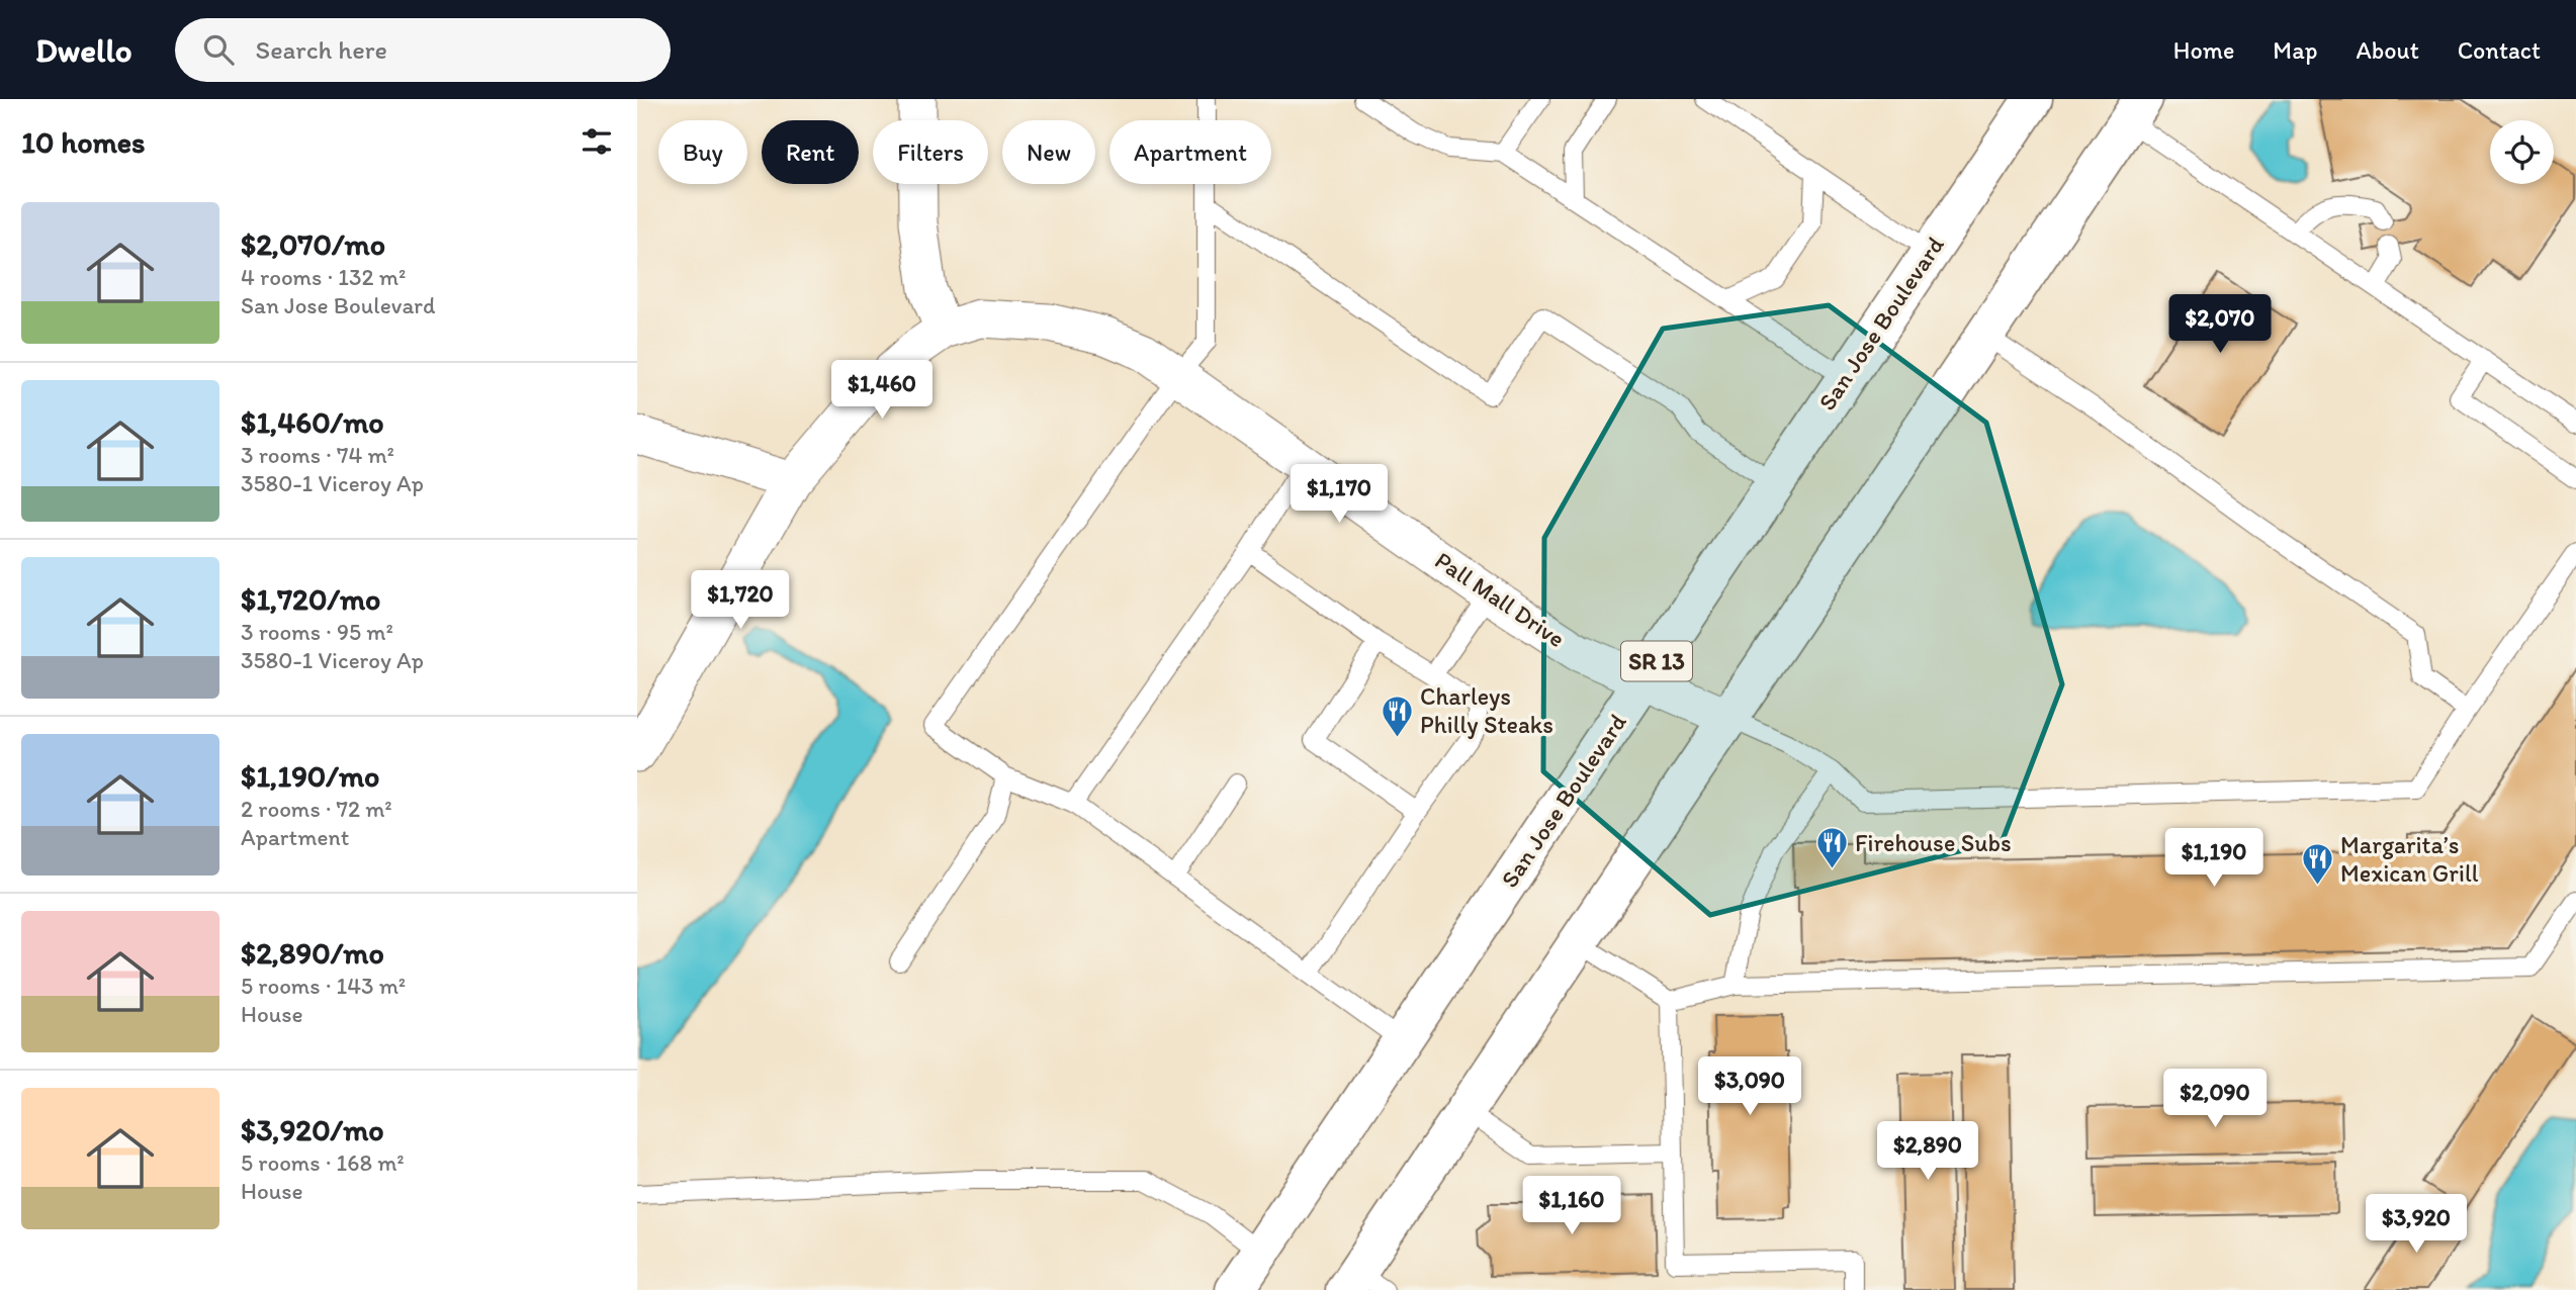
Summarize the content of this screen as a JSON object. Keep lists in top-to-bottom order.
{
  "streets": {
    "main road": ["San Jose Boulevard", "SR 13"],
    "street": ["Pall Mall Drive"]
  },
  "crossings": [
    ["San Jose Boulevard", "Pall Mall Drive"]
  ],
  "places": {
    "restaurant": ["Charleys Philly Steaks", "Firehouse Subs", "Margarita’s Mexican Grill"]
  },
  "page": {
    "header": "Dwello",
    "search": "Search here",
    "nav": [
      "Home",
      "Map",
      "About",
      "Contact"
    ],
    "heading": "10 homes",
    "chip": [
      "Buy",
      "Rent",
      "Filters",
      "New",
      "Apartment"
    ],
    "list": [
      {
        "name": "$2,070/mo",
        "note": "4 rooms · 132 m² · San Jose Boulevard"
      },
      {
        "name": "$1,460/mo",
        "note": "3 rooms · 74 m² · 3580-1 Viceroy Ap"
      },
      {
        "name": "$1,720/mo",
        "note": "3 rooms · 95 m² · 3580-1 Viceroy Ap"
      },
      {
        "name": "$1,190/mo",
        "note": "2 rooms · 72 m² · Apartment"
      },
      {
        "name": "$2,890/mo",
        "note": "5 rooms · 143 m² · House"
      },
      {
        "name": "$3,920/mo",
        "note": "5 rooms · 168 m² · House"
      }
    ],
    "price": [
      "$2,070",
      "$1,460",
      "$1,170",
      "$1,720",
      "$1,190",
      "$3,090",
      "$2,090",
      "$2,890",
      "$1,160",
      "$3,920"
    ]
  }
}
